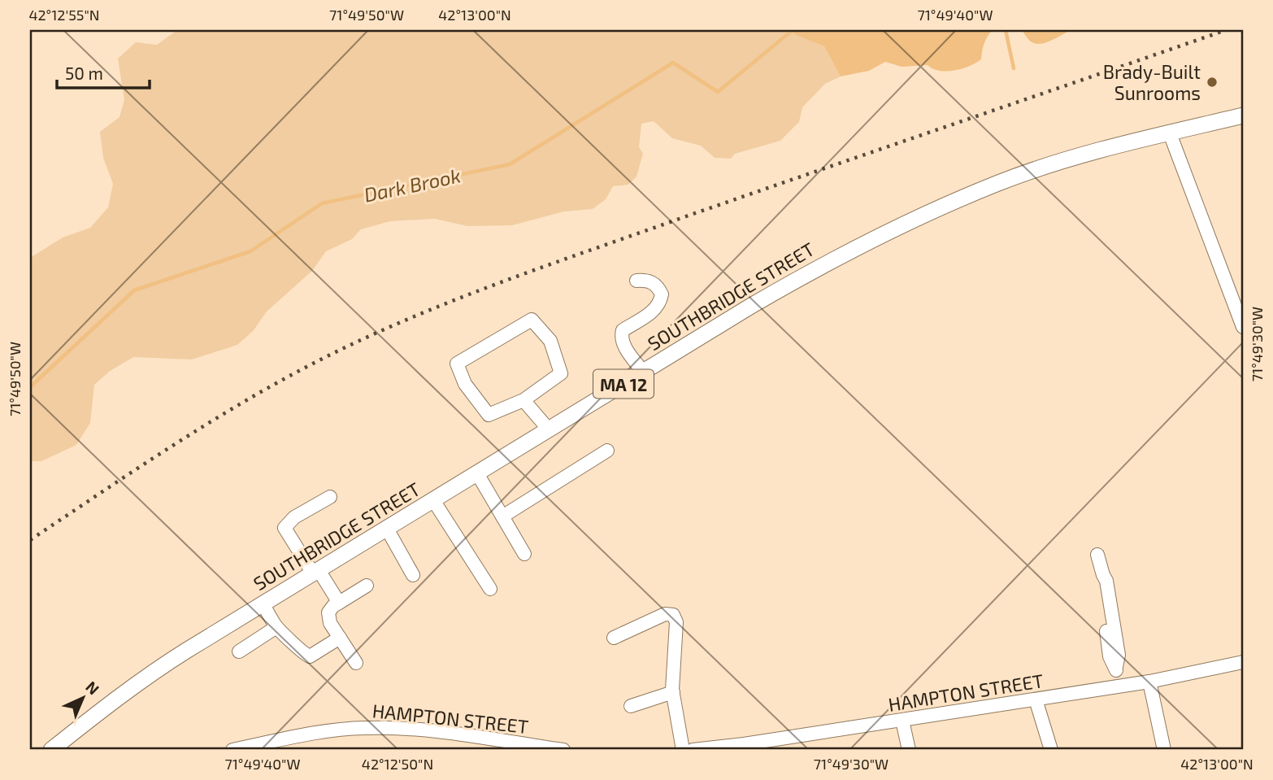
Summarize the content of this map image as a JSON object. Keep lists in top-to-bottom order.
{
  "streets": {
    "main road": ["SOUTHBRIDGE STREET", "MA 12"],
    "street": ["HAMPTON STREET"]
  },
  "water": ["Dark Brook"],
  "places": ["Brady-Built Sunrooms"],
  "scale_bar": "50 m",
  "north": "top right",
  "coordinates": [
    "42°12'55\"N",
    "71°49'50\"W",
    "42°13'00\"N",
    "71°49'40\"W",
    "71°49'30\"W",
    "42°12'50\"N"
  ]
}
